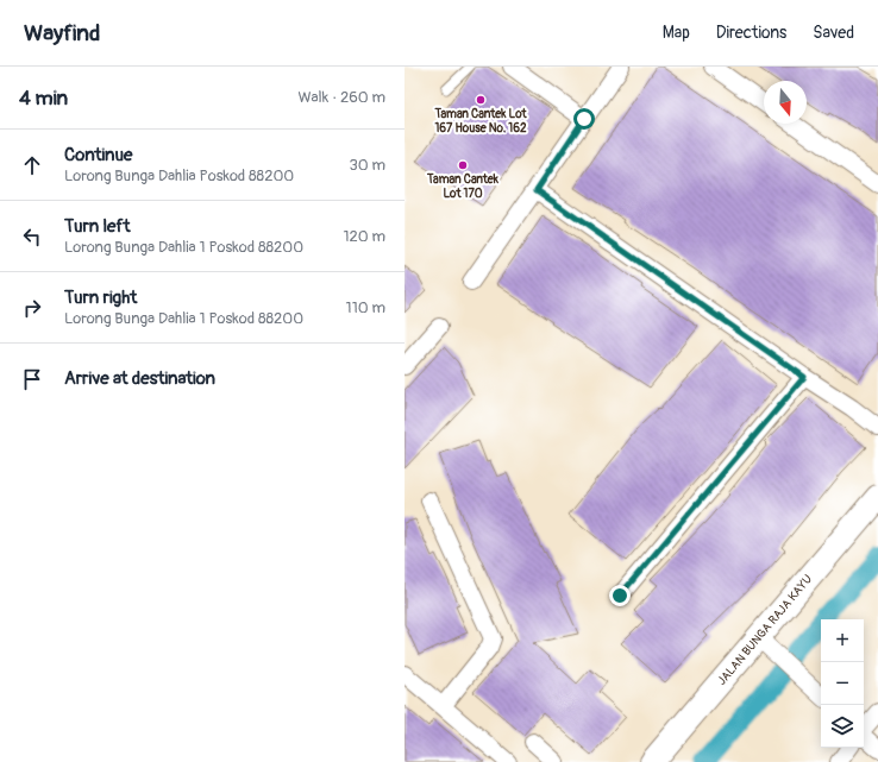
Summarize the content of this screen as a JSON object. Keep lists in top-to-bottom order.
{
  "streets": {
    "street": ["JALAN BUNGA RAJA KAYU"]
  },
  "places": ["Taman Cantek Lot 167 House No. 162", "Taman Cantek Lot 170"],
  "north": "bottom",
  "page": {
    "header": "Wayfind",
    "nav": ["Map", "Directions", "Saved"],
    "heading": ["4 min", "Walk · 260 m"],
    "list": [
      ["Continue", "Lorong Bunga Dahlia Poskod 88200", "30 m"],
      ["Turn left", "Lorong Bunga Dahlia 1 Poskod 88200", "120 m"],
      ["Turn right", "Lorong Bunga Dahlia 1 Poskod 88200", "110 m"],
      "Arrive at destination"
    ],
    "map_buttons": ["+", "−"]
  }
}
